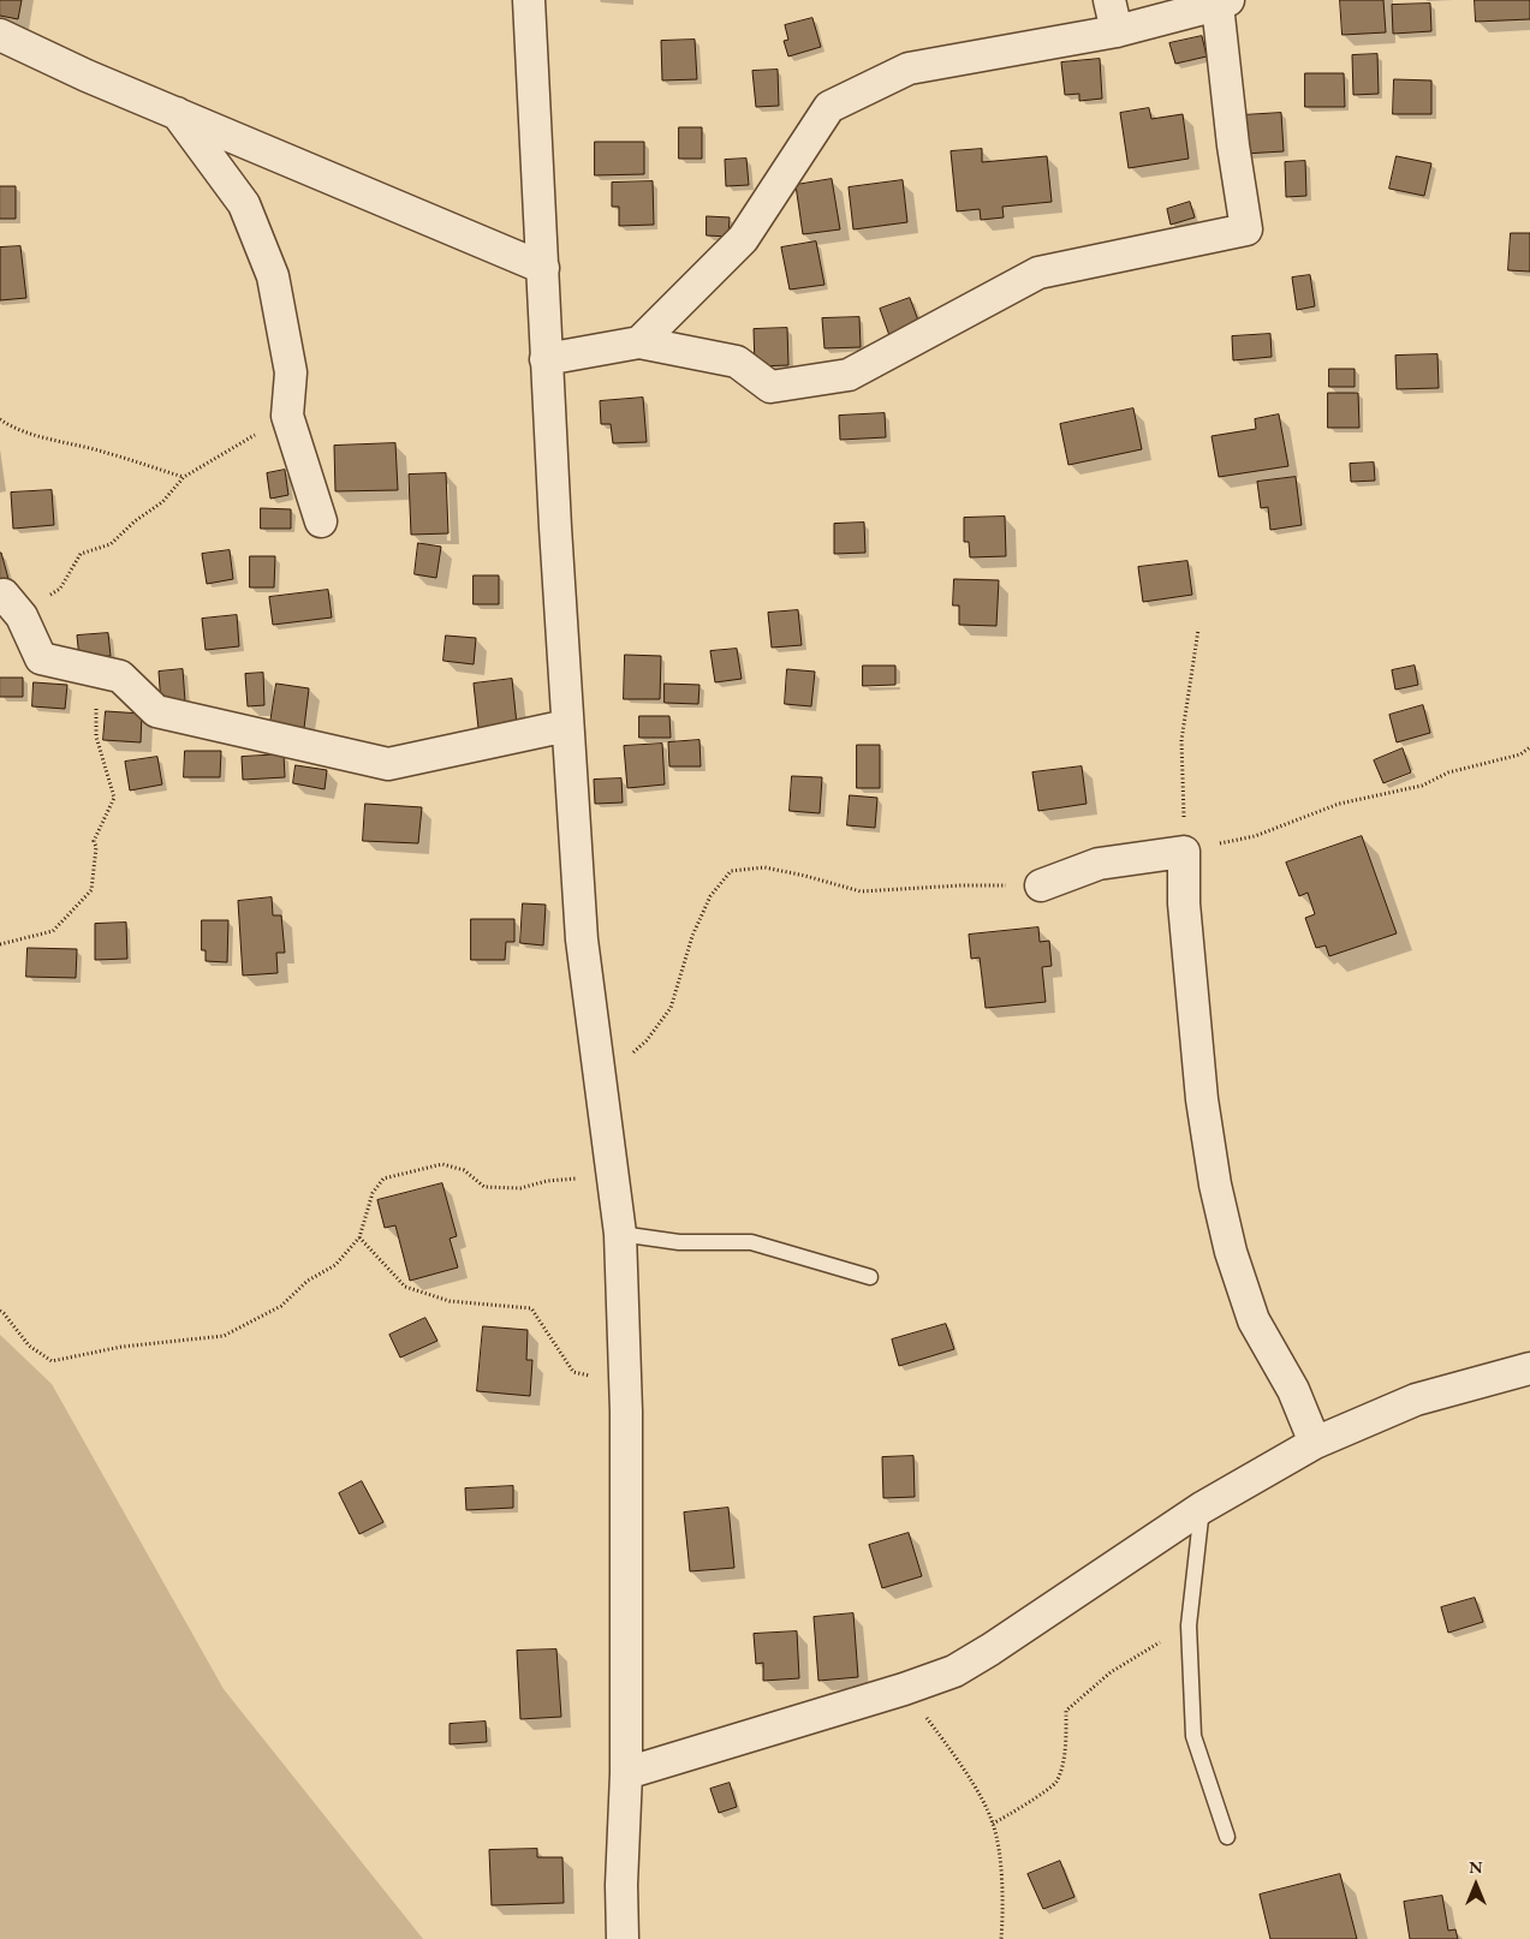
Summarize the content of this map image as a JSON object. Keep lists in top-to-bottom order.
{
  "north": "top"
}
